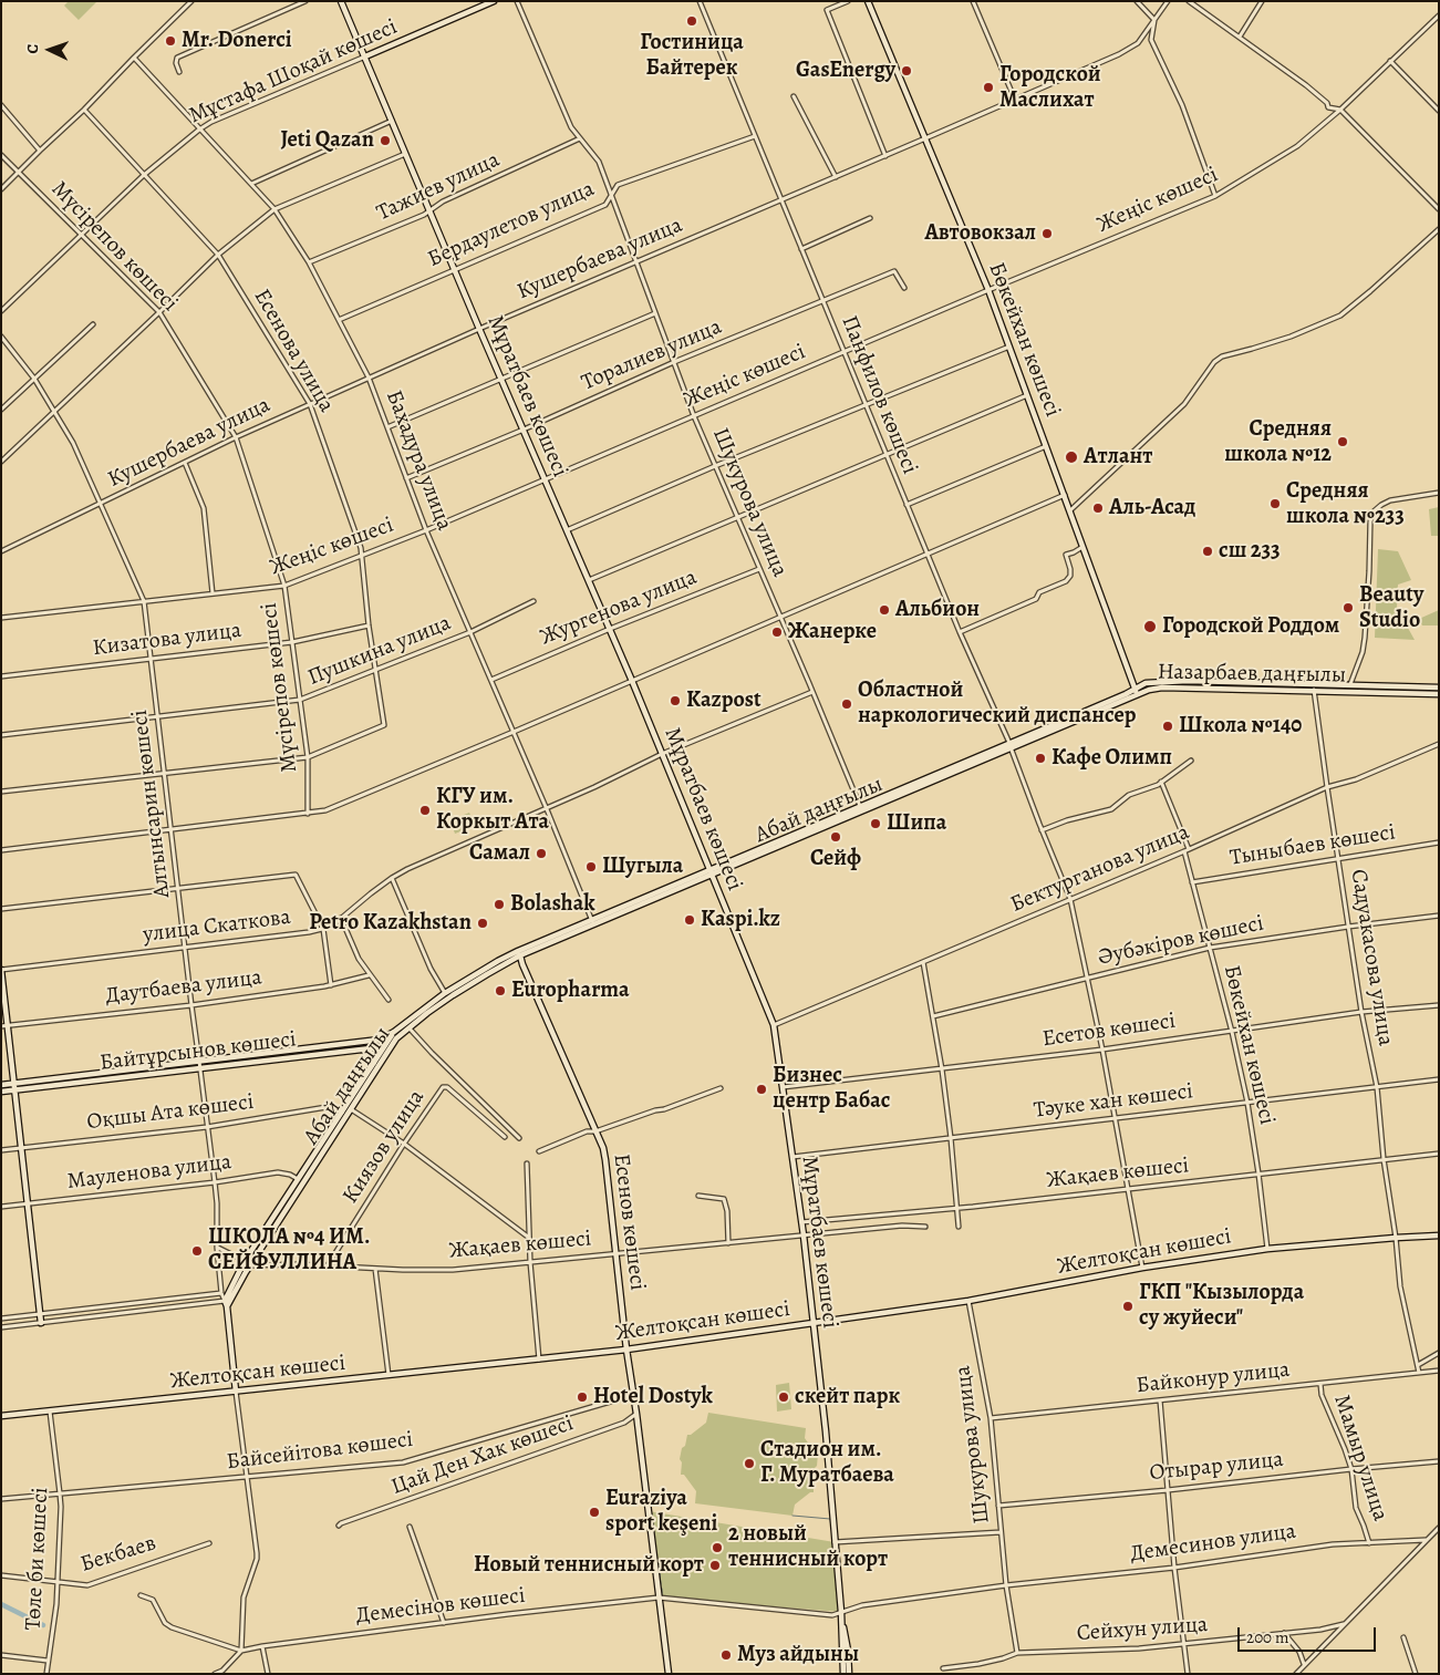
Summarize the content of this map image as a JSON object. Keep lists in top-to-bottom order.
{
  "streets": {
    "street": [
      "Мұстафа Шоқай көшесі",
      "Тажиев улица",
      "Жеңіс көшесі",
      "Бердаулетов улица",
      "Мүсірепов көшесі",
      "Кушербаева улица",
      "Бөкейхан көшесі",
      "Есенова улица",
      "Торалиев улица",
      "Панфилов көшесі",
      "Мұратбаев көшесі",
      "Бахадура улица",
      "Шукурова улица",
      "Жургенова улица",
      "Кизатова улица",
      "Пушкина улица",
      "Назарбаев даңғылы",
      "Алтынсарин көшесі",
      "Абай даңғылы",
      "Тыныбаев көшесі",
      "Бектурганова улица",
      "улица Скаткова",
      "Әубәкіров көшесі",
      "Садуакасова улица",
      "Даутбаева улица",
      "Есетов көшесі",
      "Байтұрсынов көшесі",
      "Тәуке хан көшесі",
      "Оқшы Ата көшесі",
      "Киязов улица",
      "Мауленова улица",
      "Жақаев көшесі",
      "Есенов көшесі",
      "Желтоқсан көшесі",
      "Байконур улица",
      "Байсейітова көшесі",
      "Цай Ден Хак көшесі",
      "Мамыр улица",
      "Отырар улица",
      "Демесинов улица",
      "Бекбаев",
      "Төле би көшесі",
      "Демесінов көшесі",
      "Сейхун улица"
    ]
  },
  "crossings": [
    ["Мұстафа Шоқай көшесі", "Мүсірепов көшесі"],
    ["Мұстафа Шоқай көшесі", "Есенова улица"],
    ["Мұстафа Шоқай көшесі", "Мұратбаев көшесі"],
    ["Мұстафа Шоқай көшесі", "Бахадура улица"],
    ["Тажиев улица", "Мұратбаев көшесі"],
    ["Тажиев улица", "Бахадура улица"],
    ["Тажиев улица", "Шукурова улица"],
    ["Жеңіс көшесі", "Мүсірепов көшесі"],
    ["Жеңіс көшесі", "Бөкейхан көшесі"],
    ["Жеңіс көшесі", "Есенова улица"],
    ["Жеңіс көшесі", "Панфилов көшесі"],
    ["Жеңіс көшесі", "Мұратбаев көшесі"],
    ["Жеңіс көшесі", "Бахадура улица"],
    ["Жеңіс көшесі", "Шукурова улица"],
    ["Жеңіс көшесі", "Алтынсарин көшесі"],
    ["Бердаулетов улица", "Панфилов көшесі"],
    ["Бердаулетов улица", "Мұратбаев көшесі"],
    ["Бердаулетов улица", "Бахадура улица"],
    ["Бердаулетов улица", "Шукурова улица"],
    ["Мүсірепов көшесі", "Кушербаева улица"],
    ["Мүсірепов көшесі", "Есенова улица"],
    ["Мүсірепов көшесі", "Кизатова улица"],
    ["Мүсірепов көшесі", "Пушкина улица"],
    ["Кушербаева улица", "Бөкейхан көшесі"],
    ["Кушербаева улица", "Есенова улица"],
    ["Кушербаева улица", "Панфилов көшесі"],
    ["Кушербаева улица", "Мұратбаев көшесі"],
    ["Кушербаева улица", "Бахадура улица"],
    ["Кушербаева улица", "Шукурова улица"],
    ["Кушербаева улица", "Алтынсарин көшесі"],
    ["Бөкейхан көшесі", "Назарбаев даңғылы"],
    ["Бөкейхан көшесі", "Тыныбаев көшесі"],
    ["Бөкейхан көшесі", "Бектурганова улица"],
    ["Бөкейхан көшесі", "Әубәкіров көшесі"],
    ["Бөкейхан көшесі", "Есетов көшесі"],
    ["Бөкейхан көшесі", "Тәуке хан көшесі"],
    ["Бөкейхан көшесі", "Жақаев көшесі"],
    ["Бөкейхан көшесі", "Желтоқсан көшесі"],
    ["Есенова улица", "Кизатова улица"],
    ["Есенова улица", "Пушкина улица"],
    ["Торалиев улица", "Панфилов көшесі"],
    ["Торалиев улица", "Мұратбаев көшесі"],
    ["Торалиев улица", "Бахадура улица"],
    ["Торалиев улица", "Шукурова улица"],
    ["Панфилов көшесі", "Назарбаев даңғылы"],
    ["Панфилов көшесі", "Абай даңғылы"],
    ["Мұратбаев көшесі", "Жургенова улица"],
    ["Мұратбаев көшесі", "Абай даңғылы"],
    ["Мұратбаев көшесі", "Бектурганова улица"],
    ["Мұратбаев көшесі", "улица Скаткова"],
    ["Мұратбаев көшесі", "Есетов көшесі"],
    ["Мұратбаев көшесі", "Тәуке хан көшесі"],
    ["Мұратбаев көшесі", "Жақаев көшесі"],
    ["Мұратбаев көшесі", "Желтоқсан көшесі"],
    ["Мұратбаев көшесі", "Демесінов көшесі"],
    ["Бахадура улица", "Жургенова улица"],
    ["Бахадура улица", "Пушкина улица"],
    ["Бахадура улица", "Абай даңғылы"],
    ["Бахадура улица", "улица Скаткова"],
    ["Шукурова улица", "Жургенова улица"],
    ["Шукурова улица", "Абай даңғылы"],
    ["Шукурова улица", "улица Скаткова"],
    ["Шукурова улица", "Желтоқсан көшесі"],
    ["Шукурова улица", "Байконур улица"],
    ["Шукурова улица", "Отырар улица"],
    ["Шукурова улица", "Демесинов улица"],
    ["Шукурова улица", "Демесінов көшесі"],
    ["Шукурова улица", "Сейхун улица"],
    ["Кизатова улица", "Алтынсарин көшесі"],
    ["Пушкина улица", "Алтынсарин көшесі"],
    ["Назарбаев даңғылы", "Абай даңғылы"],
    ["Назарбаев даңғылы", "Садуакасова улица"],
    ["Алтынсарин көшесі", "Абай даңғылы"],
    ["Алтынсарин көшесі", "улица Скаткова"],
    ["Алтынсарин көшесі", "Даутбаева улица"],
    ["Алтынсарин көшесі", "Байтұрсынов көшесі"],
    ["Алтынсарин көшесі", "Оқшы Ата көшесі"],
    ["Алтынсарин көшесі", "Мауленова улица"],
    ["Абай даңғылы", "Байтұрсынов көшесі"],
    ["Абай даңғылы", "Оқшы Ата көшесі"],
    ["Абай даңғылы", "Мауленова улица"],
    ["Абай даңғылы", "Жақаев көшесі"],
    ["Абай даңғылы", "Есенов көшесі"],
    ["Тыныбаев көшесі", "Садуакасова улица"],
    ["Бектурганова улица", "Садуакасова улица"],
    ["Әубәкіров көшесі", "Садуакасова улица"],
    ["Садуакасова улица", "Есетов көшесі"],
    ["Садуакасова улица", "Тәуке хан көшесі"],
    ["Садуакасова улица", "Жақаев көшесі"],
    ["Садуакасова улица", "Желтоқсан көшесі"],
    ["Садуакасова улица", "Байконур улица"],
    ["Киязов улица", "Жақаев көшесі"],
    ["Жақаев көшесі", "Есенов көшесі"],
    ["Есенов көшесі", "Желтоқсан көшесі"],
    ["Есенов көшесі", "Байсейітова көшесі"],
    ["Есенов көшесі", "Цай Ден Хак көшесі"],
    ["Есенов көшесі", "Демесінов көшесі"],
    ["Желтоқсан көшесі", "Төле би көшесі"],
    ["Байконур улица", "Мамыр улица"],
    ["Байсейітова көшесі", "Төле би көшесі"],
    ["Мамыр улица", "Отырар улица"],
    ["Мамыр улица", "Демесинов улица"],
    ["Демесинов улица", "Демесінов көшесі"],
    ["Бекбаев", "Төле би көшесі"]
  ],
  "places": [
    "Гостиница Байтерек",
    "Mr. Donerci",
    "GasEnergy",
    "Городской Маслихат",
    "Jeti Qazan",
    "Автовокзал",
    "Средняя школа №12",
    "Атлант",
    "Средняя школа №233",
    "Аль-Асад",
    "сш 233",
    "Beauty Studio",
    "Альбион",
    "Городской Роддом",
    "Жанерке",
    "Kazpost",
    "Областной наркологический диспансер",
    "Школа №140",
    "Кафе Олимп",
    "КГУ им. Коркыт Ата",
    "Шипа",
    "Сейф",
    "Самал",
    "Шугыла",
    "Bolashak",
    "Kaspi.kz",
    "Petro Kazakhstan",
    "Europharma",
    "Бизнес центр Бабас",
    "ШКОЛА №4 ИМ. СЕЙФУЛЛИНА",
    "ГКП \"Кызылорда су жуйеси\"",
    "Hotel Dostyk",
    "скейт парк",
    "Стадион им. Г. Муратбаева",
    "Euraziya sport keşeni",
    "2 новый теннисный корт",
    "Новый теннисный корт",
    "Муз айдыны"
  ],
  "scale_bar": "200 m",
  "north": "left"
}
